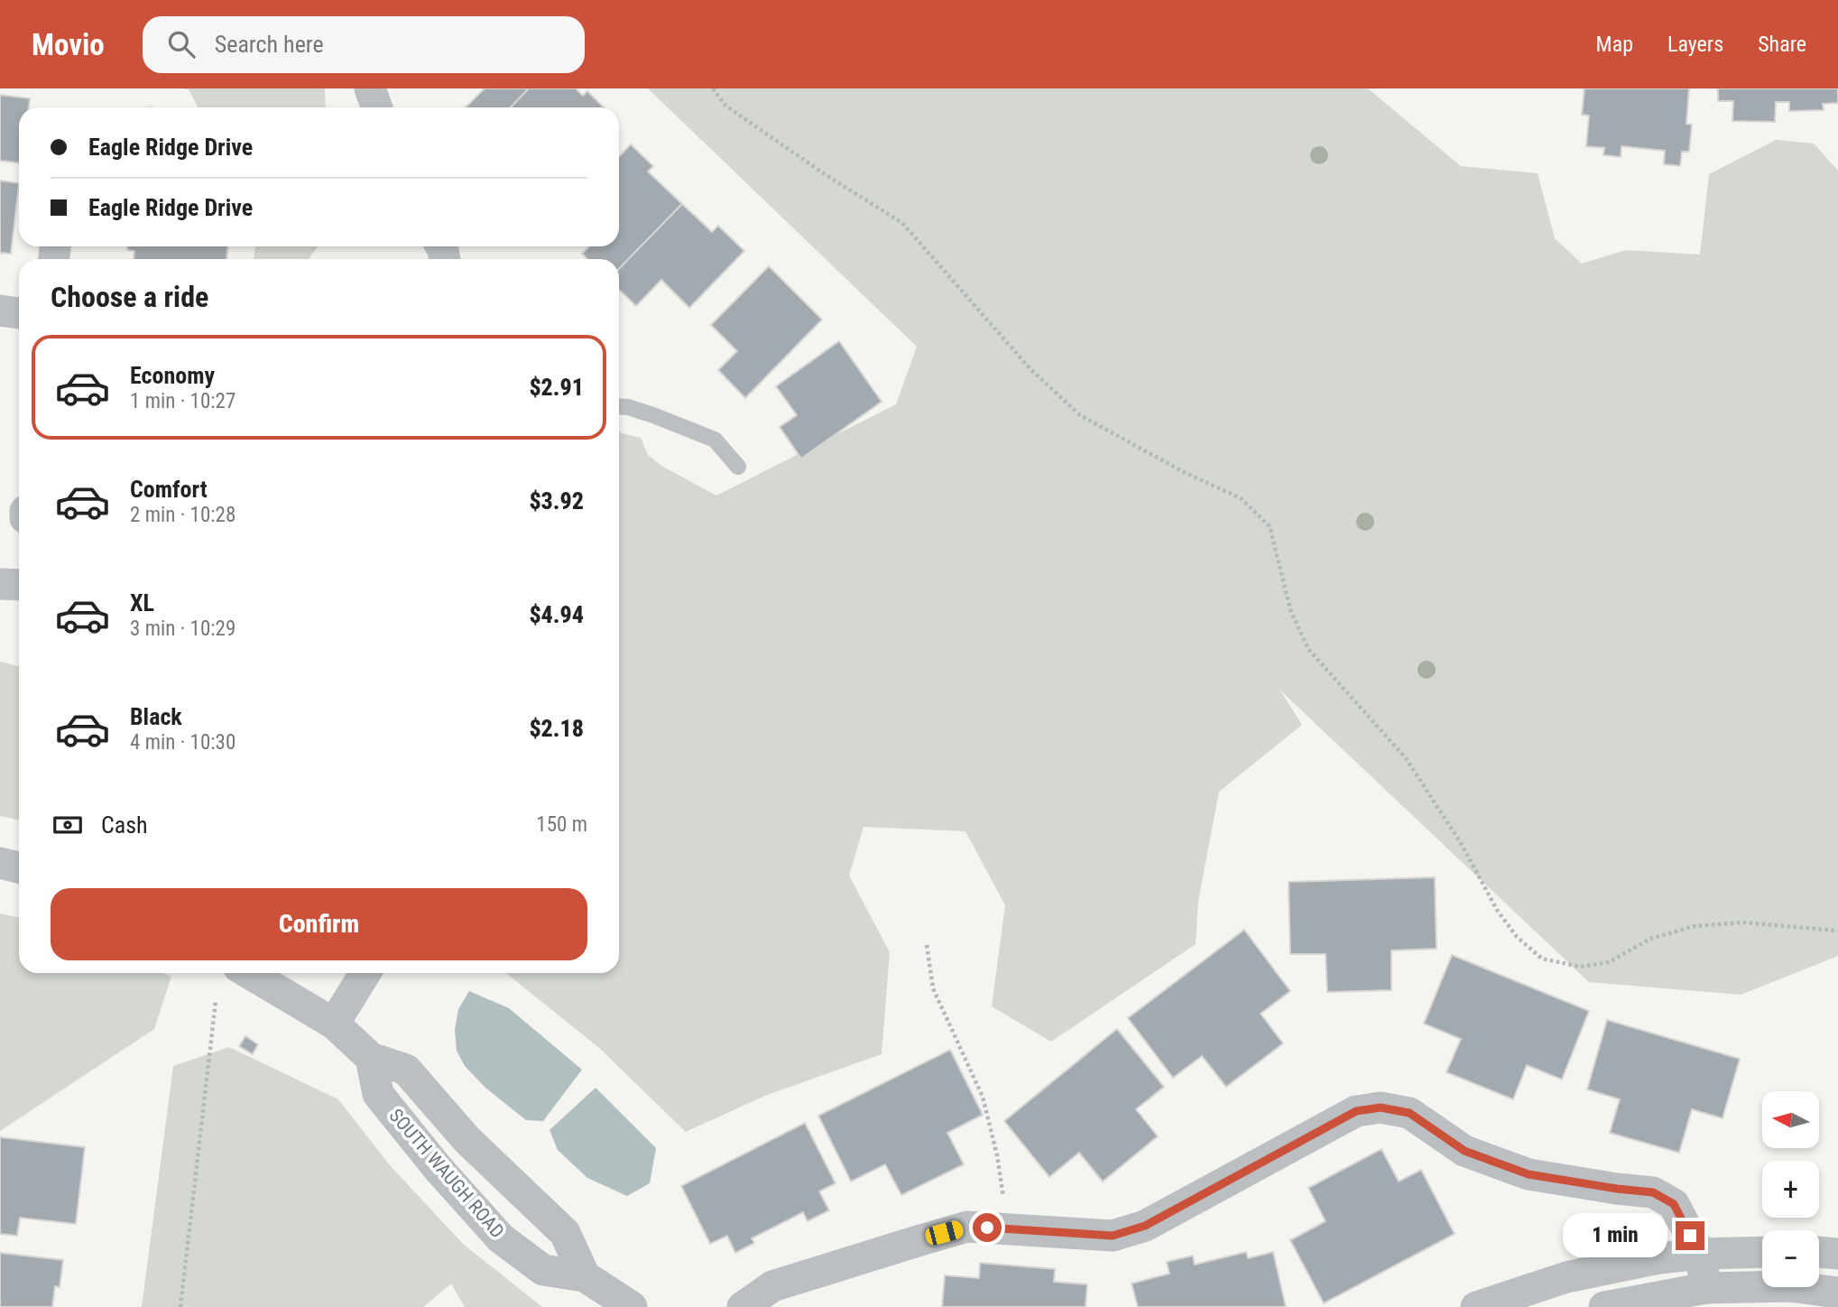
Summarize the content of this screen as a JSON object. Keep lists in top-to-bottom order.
{
  "streets": {
    "street": ["SOUTH WAUGH ROAD"]
  },
  "north": "left",
  "page": {
    "header": "Movio",
    "search": "Search here",
    "nav": ["Map", "Layers", "Share"],
    "banner": ["Eagle Ridge Drive", "Eagle Ridge Drive"],
    "heading": "Choose a ride",
    "list": [
      {
        "name": "Economy",
        "note": "1 min · 10:27",
        "value": "$2.91"
      },
      {
        "name": "Comfort",
        "note": "2 min · 10:28",
        "value": "$3.92"
      },
      {
        "name": "XL",
        "note": "3 min · 10:29",
        "value": "$4.94"
      },
      {
        "name": "Black",
        "note": "4 min · 10:30",
        "value": "$2.18"
      }
    ],
    "pay": ["Cash", "150 m"],
    "buttons": "Confirm",
    "map_buttons": ["+", "−"],
    "bubble": "1 min"
  }
}
